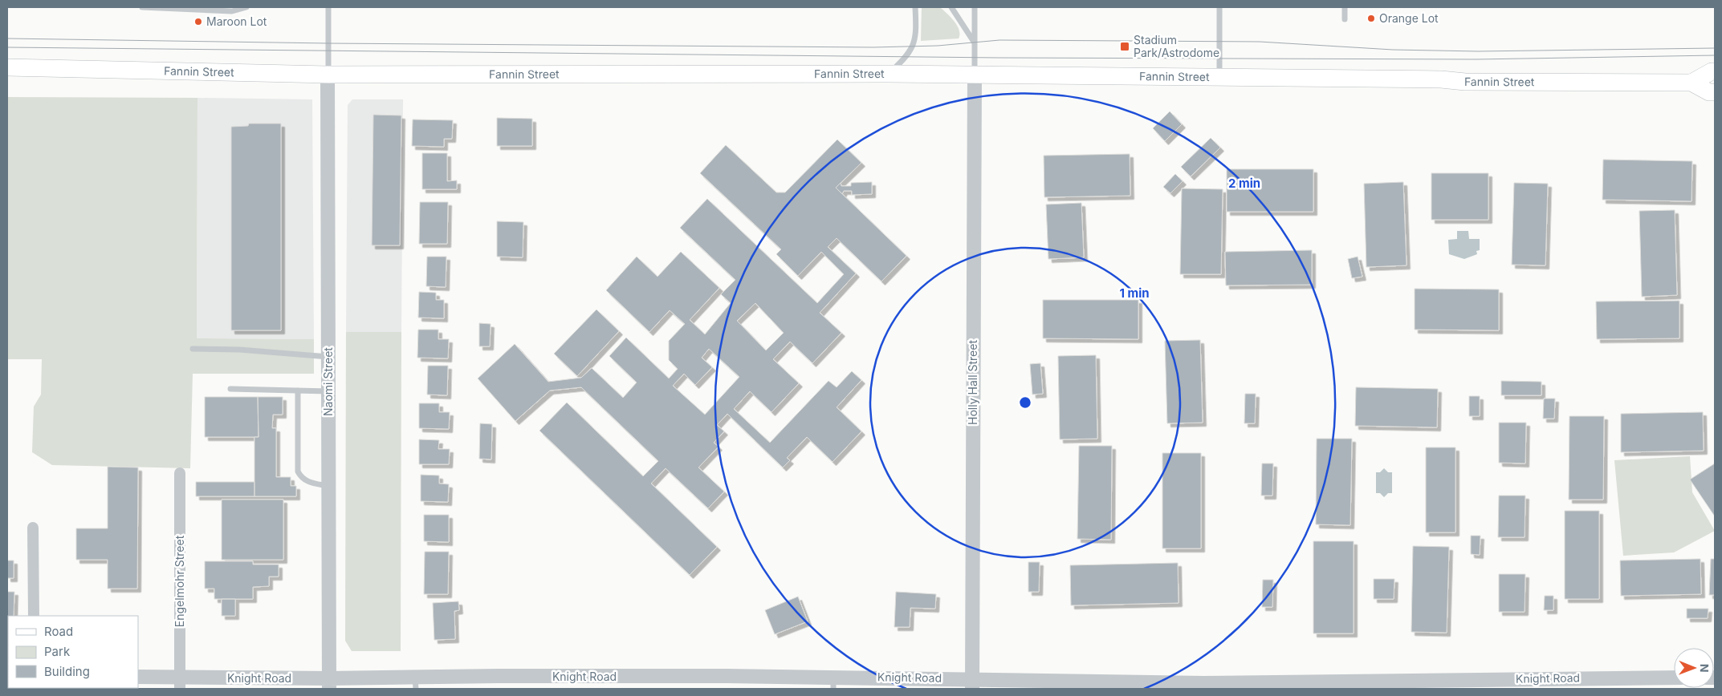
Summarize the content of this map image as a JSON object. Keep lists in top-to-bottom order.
{
  "streets": {
    "main road": ["Fannin Street"],
    "street": [
      "Naomi Street",
      "Holly Hall Street",
      "Engelmohr Street",
      "Knight Road"
    ]
  },
  "crossings": [
    ["Fannin Street", "Naomi Street"],
    ["Fannin Street", "Holly Hall Street"],
    ["Naomi Street", "Knight Road"],
    ["Holly Hall Street", "Knight Road"],
    ["Engelmohr Street", "Knight Road"]
  ],
  "places": {
    "other": ["Orange Lot", "Maroon Lot"],
    "transit": ["Stadium Park/Astrodome"]
  },
  "legend": ["Road", "Park", "Building"],
  "north": "right",
  "rings": ["2 min", "1 min"]
}
